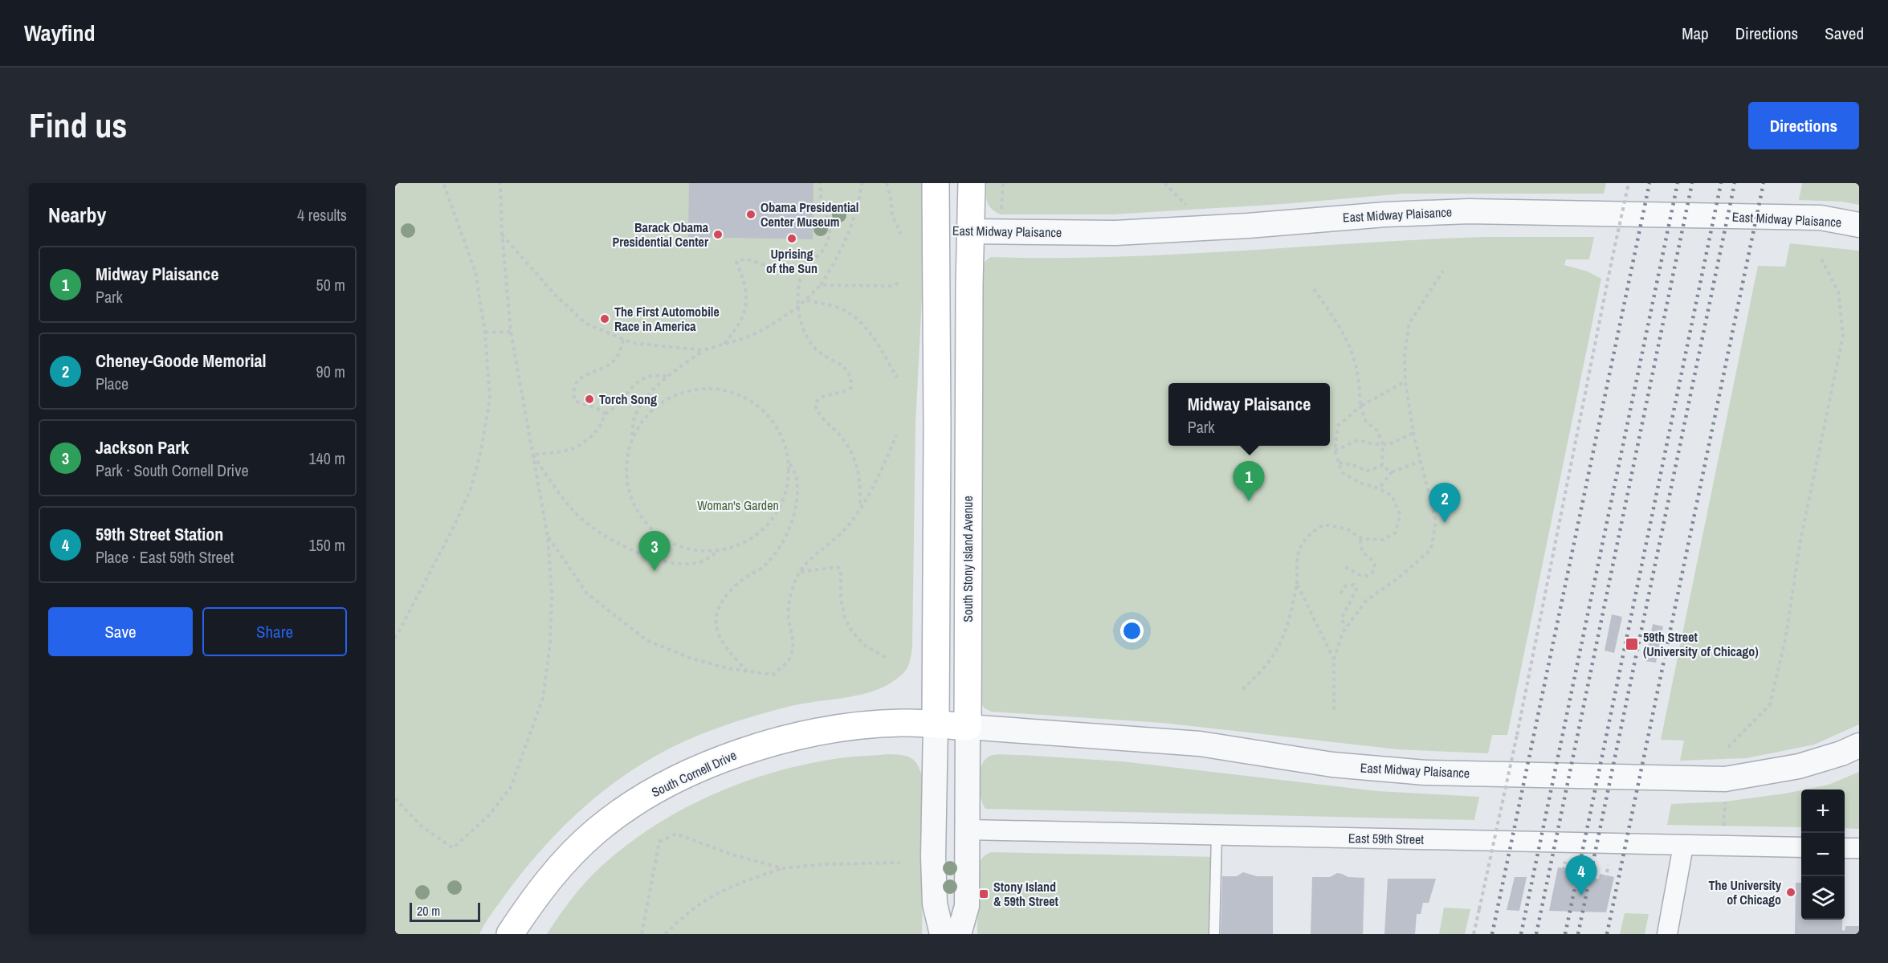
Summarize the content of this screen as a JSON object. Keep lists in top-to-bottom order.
{
  "streets": {
    "main road": ["East Midway Plaisance", "South Stony Island Avenue", "South Cornell Drive"],
    "street": ["East 59th Street"]
  },
  "crossings": [
    ["East Midway Plaisance", "South Stony Island Avenue"],
    ["East Midway Plaisance", "South Cornell Drive"],
    ["South Stony Island Avenue", "South Cornell Drive"],
    ["South Stony Island Avenue", "East 59th Street"]
  ],
  "parks": ["Woman's Garden"],
  "places": {
    "other": [
      "Obama Presidential Center Museum",
      "Barack Obama Presidential Center",
      "Uprising of the Sun",
      "The First Automobile Race in America",
      "Torch Song",
      "The University of Chicago"
    ],
    "transit": ["59th Street (University of Chicago)", "Stony Island & 59th Street"]
  },
  "scale_bar": "20 m",
  "page": {
    "header": "Wayfind",
    "nav": ["Map", "Directions", "Saved"],
    "buttons": [
      "Directions",
      ["Save", "Share"]
    ],
    "title": "Find us",
    "heading": ["Nearby", "4 results"],
    "list": [
      {
        "mark": "1",
        "name": "Midway Plaisance",
        "note": "Park",
        "value": "50 m"
      },
      {
        "mark": "2",
        "name": "Cheney-Goode Memorial",
        "note": "Place",
        "value": "90 m"
      },
      {
        "mark": "3",
        "name": "Jackson Park",
        "note": "Park · South Cornell Drive",
        "value": "140 m"
      },
      {
        "mark": "4",
        "name": "59th Street Station",
        "note": "Place · East 59th Street",
        "value": "150 m"
      }
    ],
    "popup": ["Midway Plaisance", "Park"],
    "pins": [
      "1",
      "2",
      "3",
      "4"
    ],
    "map_buttons": ["+", "−"],
    "scale": "20 m"
  }
}
